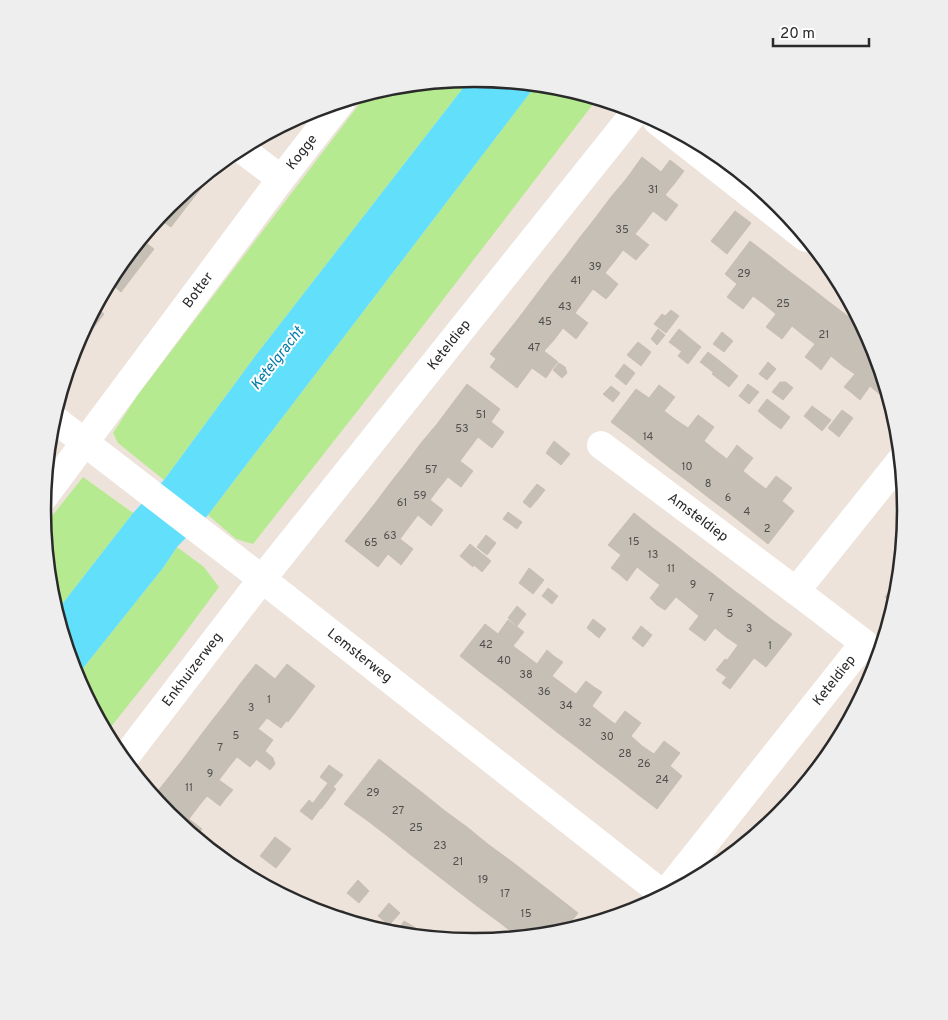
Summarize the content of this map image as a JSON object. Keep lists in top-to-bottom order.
{
  "streets": {
    "street": [
      "Kogge",
      "Botter",
      "Keteldiep",
      "Amsteldiep",
      "Lemsterweg",
      "Enkhuizerweg"
    ]
  },
  "crossings": [
    ["Kogge", "Botter"],
    ["Botter", "Lemsterweg"],
    ["Keteldiep", "Amsteldiep"],
    ["Keteldiep", "Lemsterweg"],
    ["Keteldiep", "Enkhuizerweg"],
    ["Lemsterweg", "Enkhuizerweg"]
  ],
  "water": ["Ketelgracht"],
  "house_numbers": [
    "31",
    "35",
    "39",
    "29",
    "41",
    "25",
    "43",
    "45",
    "21",
    "47",
    "51",
    "53",
    "14",
    "10",
    "57",
    "8",
    "59",
    "6",
    "61",
    "4",
    "2",
    "63",
    "15",
    "65",
    "13",
    "11",
    "9",
    "7",
    "5",
    "3",
    "42",
    "1",
    "40",
    "38",
    "36",
    "1",
    "34",
    "3",
    "32",
    "5",
    "30",
    "7",
    "28",
    "26",
    "9",
    "24",
    "11",
    "29",
    "27",
    "25",
    "23",
    "21",
    "19",
    "17",
    "15"
  ],
  "scale_bar": "20 m"
}
